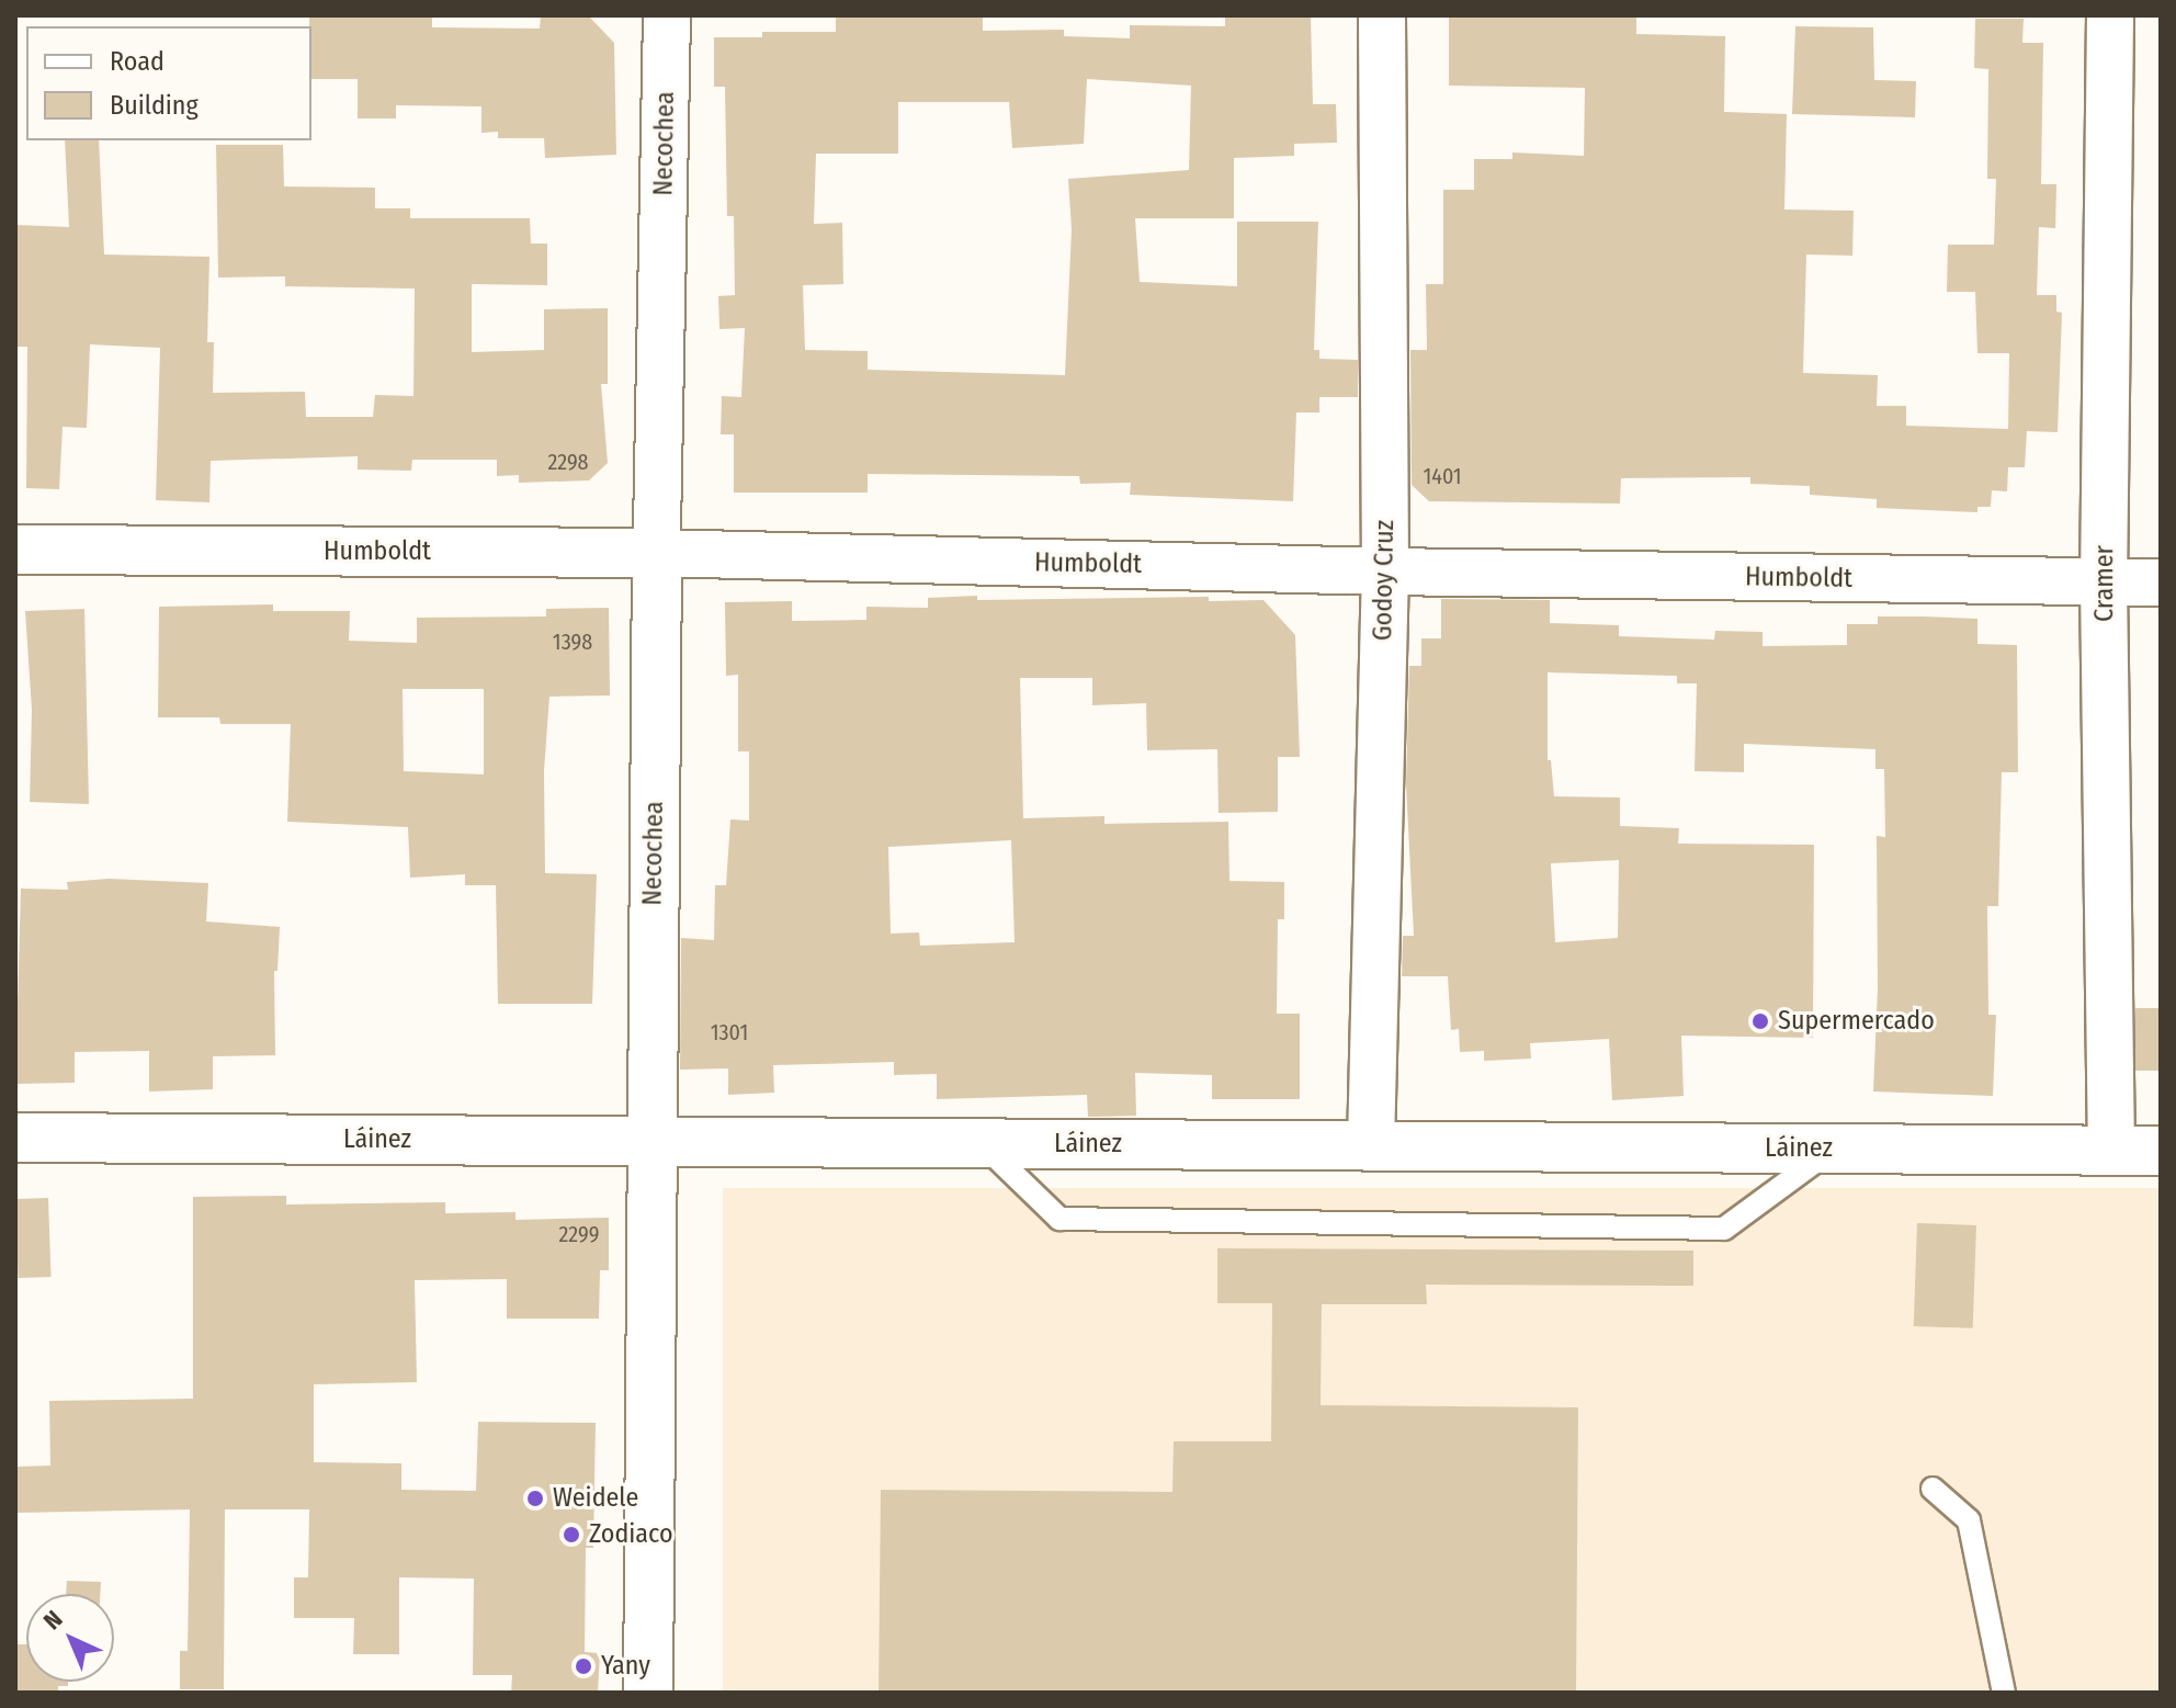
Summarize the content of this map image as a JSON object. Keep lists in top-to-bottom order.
{
  "streets": {
    "main road": ["Necochea", "Humboldt", "Láinez"],
    "street": ["Godoy Cruz", "Cramer"]
  },
  "crossings": [
    ["Necochea", "Humboldt"],
    ["Necochea", "Láinez"],
    ["Humboldt", "Godoy Cruz"],
    ["Humboldt", "Cramer"],
    ["Godoy Cruz", "Láinez"],
    ["Cramer", "Láinez"]
  ],
  "places": [
    "Supermercado",
    "Weidele",
    "Zodiaco",
    "Yany"
  ],
  "house_numbers": [
    "2298",
    "1401",
    "1398",
    "1301",
    "2299"
  ],
  "legend": ["Road", "Building"],
  "north": "top left"
}
